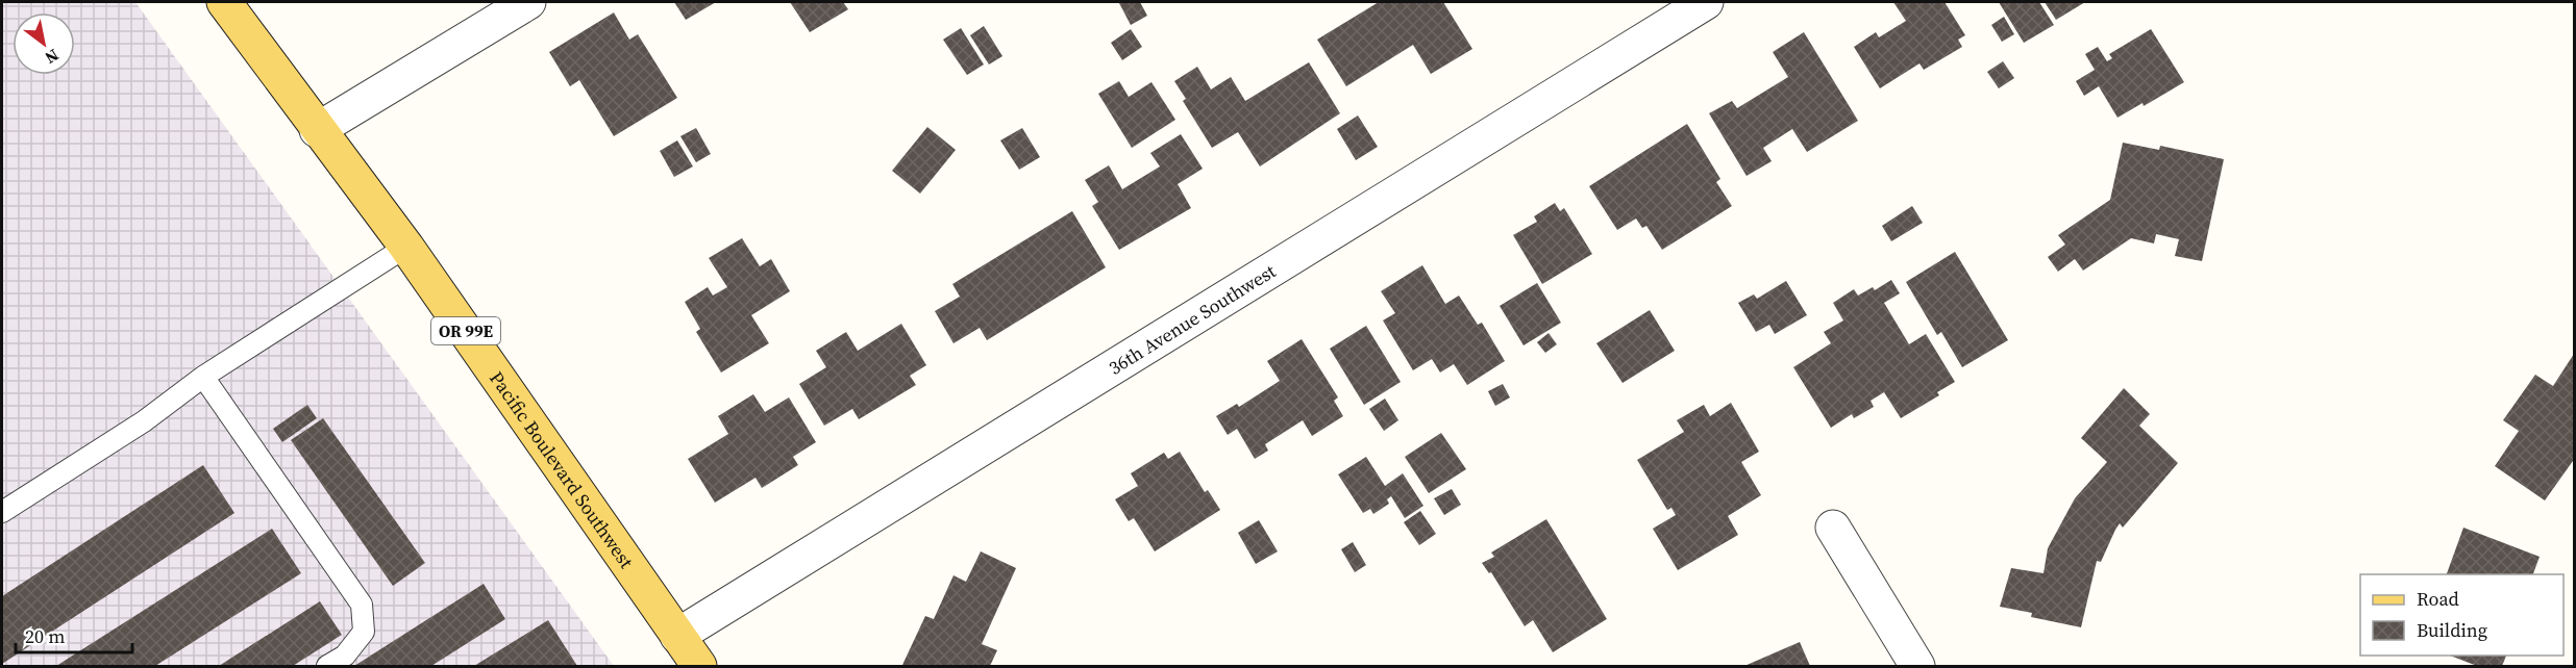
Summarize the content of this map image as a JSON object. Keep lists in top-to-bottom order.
{
  "streets": {
    "main road": ["OR 99E", "Pacific Boulevard Southwest"],
    "street": ["36th Avenue Southwest"]
  },
  "crossings": [
    ["36th Avenue Southwest", "Pacific Boulevard Southwest"]
  ],
  "legend": ["Road", "Building"],
  "scale_bar": "20 m",
  "north": "bottom right"
}
